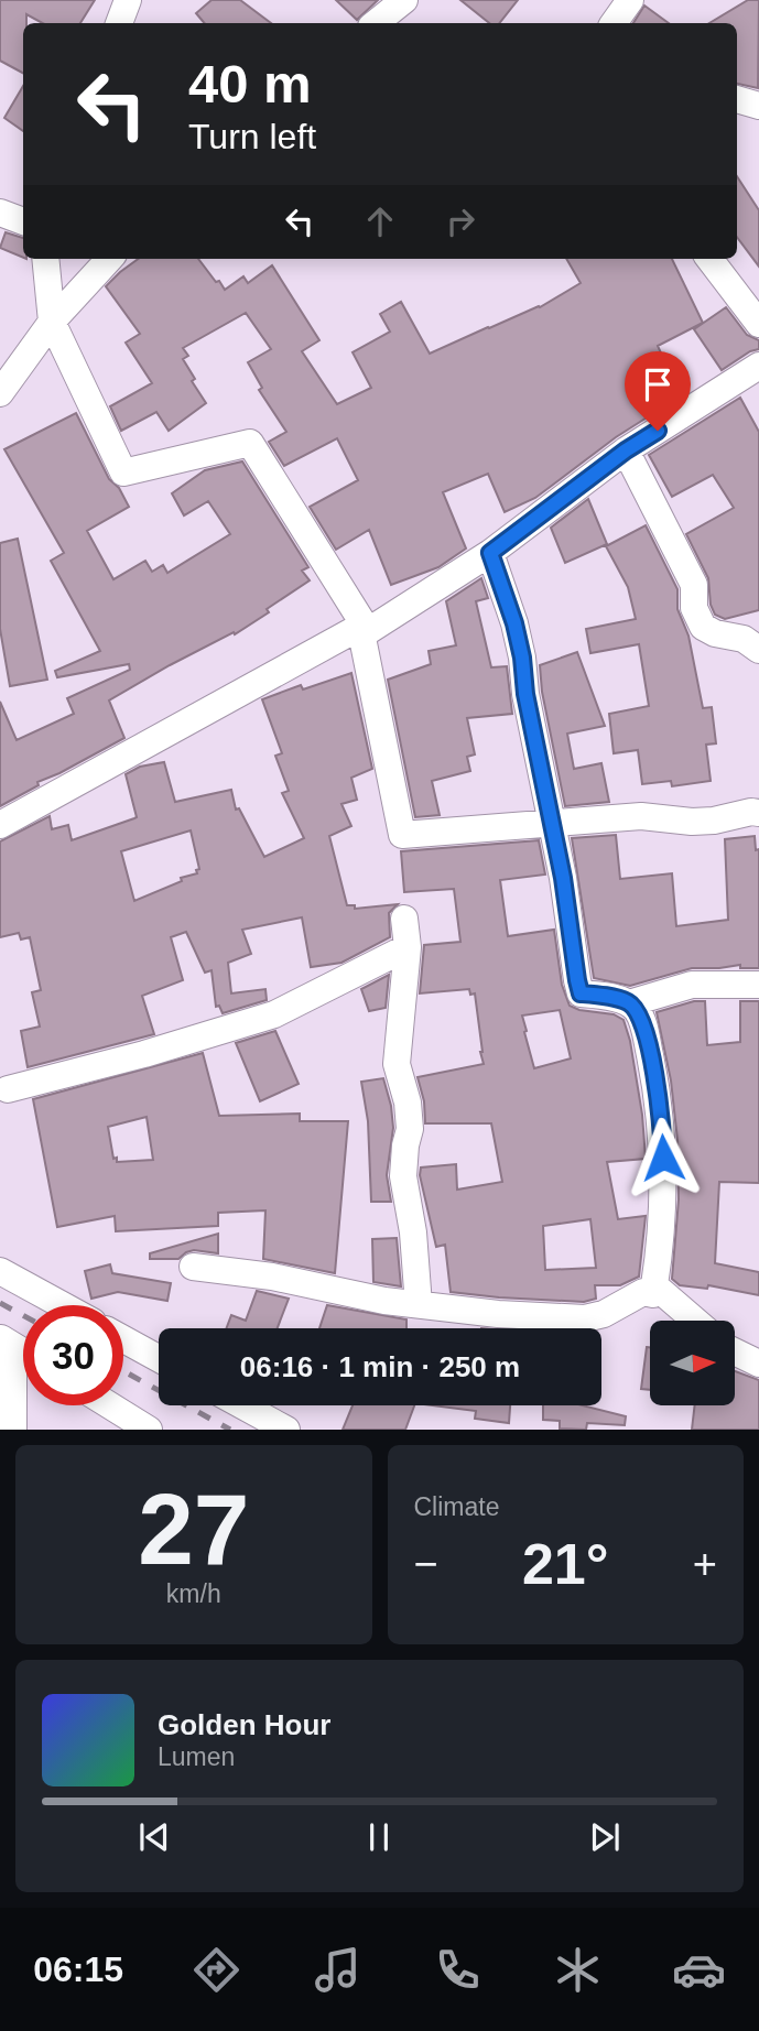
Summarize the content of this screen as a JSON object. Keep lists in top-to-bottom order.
{
  "north": "right",
  "page": {
    "turn": ["40 m", "Turn left"],
    "limit": "30",
    "trip": "06:16 · 1 min · 250 m",
    "tile": [
      ["27", "km/h"],
      "Climate"
    ],
    "heat": ["−", "21°", "+"],
    "song": ["Golden Hour", "Lumen"],
    "tabs": "06:15"
  }
}
